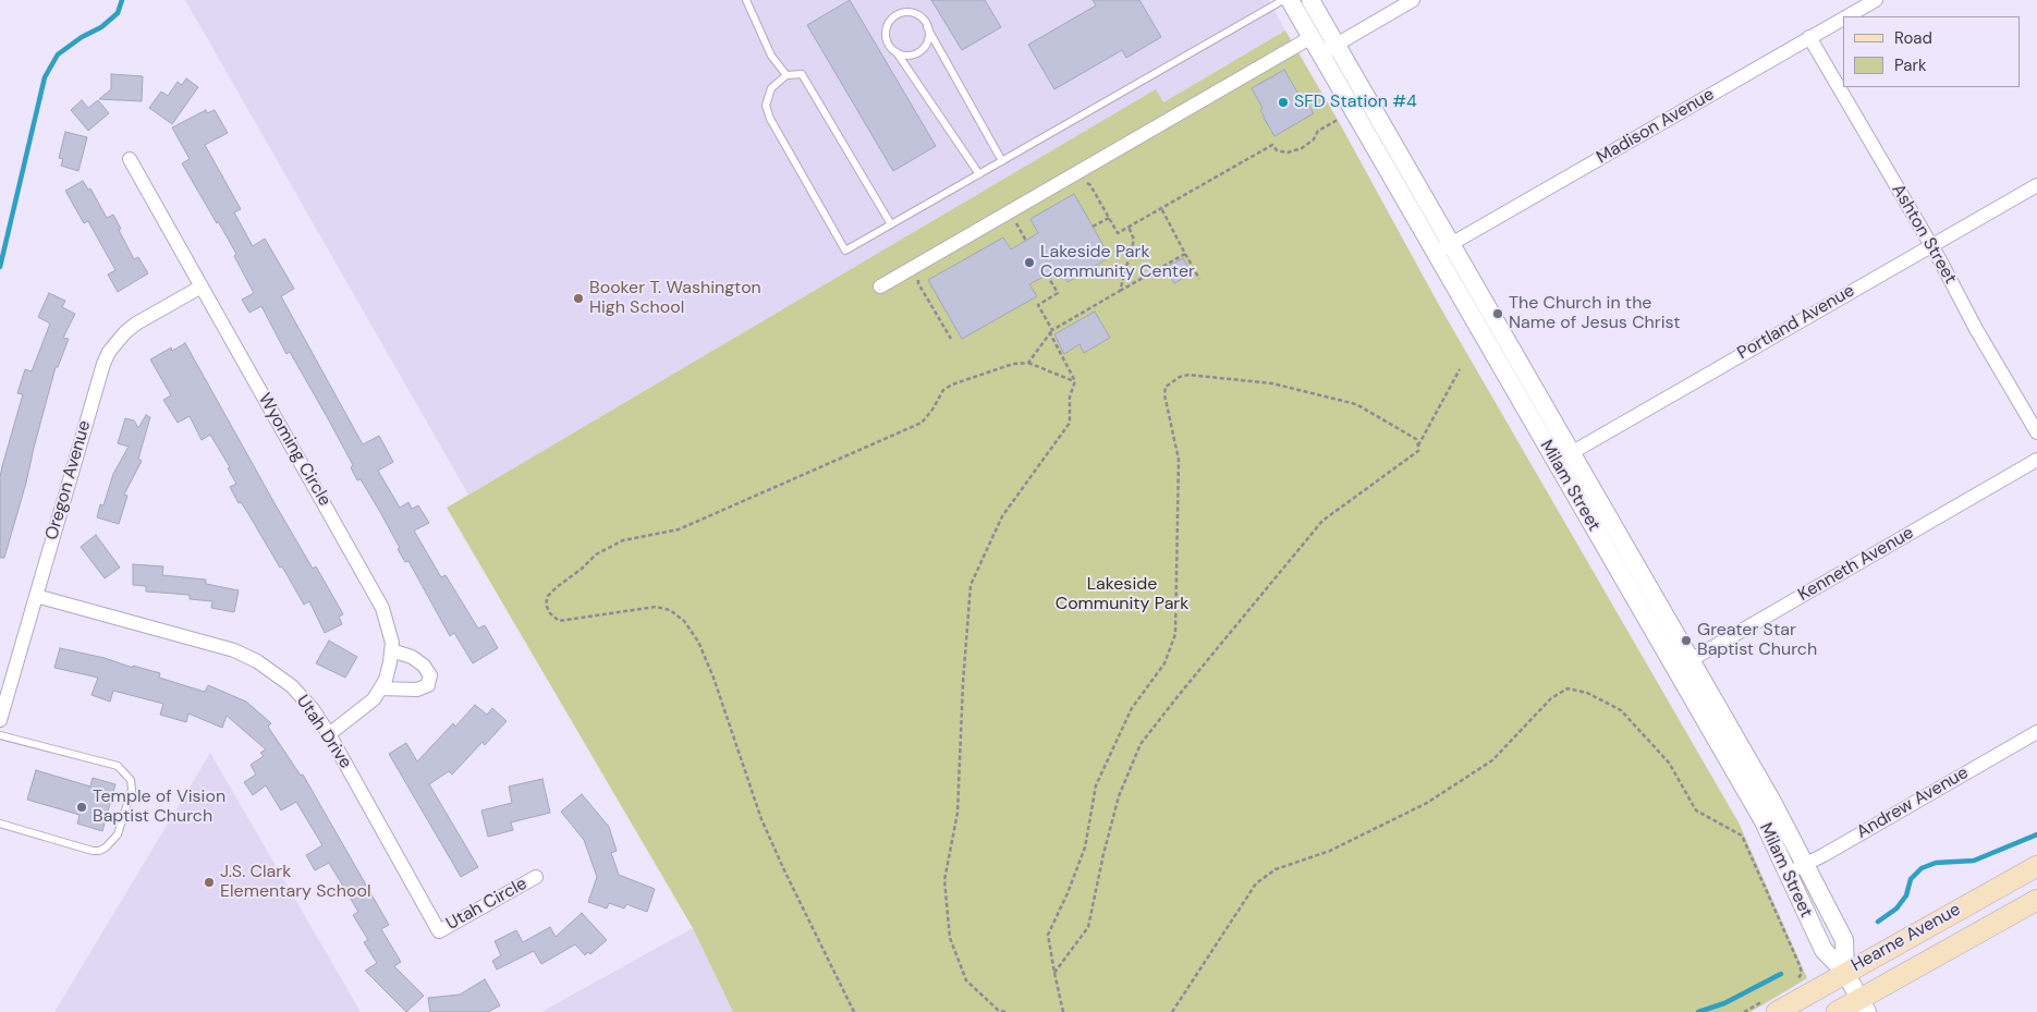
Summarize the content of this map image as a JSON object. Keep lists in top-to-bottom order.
{
  "streets": {
    "main road": ["Hearne Avenue"],
    "street": [
      "Madison Avenue",
      "Ashton Street",
      "Portland Avenue",
      "Wyoming Circle",
      "Oregon Avenue",
      "Milam Street",
      "Kenneth Avenue",
      "Utah Drive",
      "Andrew Avenue",
      "Utah Circle"
    ]
  },
  "crossings": [
    ["Madison Avenue", "Ashton Street"],
    ["Madison Avenue", "Milam Street"],
    ["Ashton Street", "Portland Avenue"],
    ["Portland Avenue", "Milam Street"],
    ["Wyoming Circle", "Oregon Avenue"],
    ["Wyoming Circle", "Utah Drive"],
    ["Oregon Avenue", "Utah Drive"],
    ["Milam Street", "Kenneth Avenue"],
    ["Milam Street", "Andrew Avenue"],
    ["Milam Street", "Hearne Avenue"],
    ["Utah Drive", "Utah Circle"]
  ],
  "parks": ["Lakeside Community Park"],
  "places": [
    "SFD Station #4",
    "Lakeside Park Community Center",
    "Booker T. Washington High School",
    "The Church in the Name of Jesus Christ",
    "Greater Star Baptist Church",
    "Temple of Vision Baptist Church",
    "J.S. Clark Elementary School"
  ],
  "legend": ["Road", "Park"]
}
